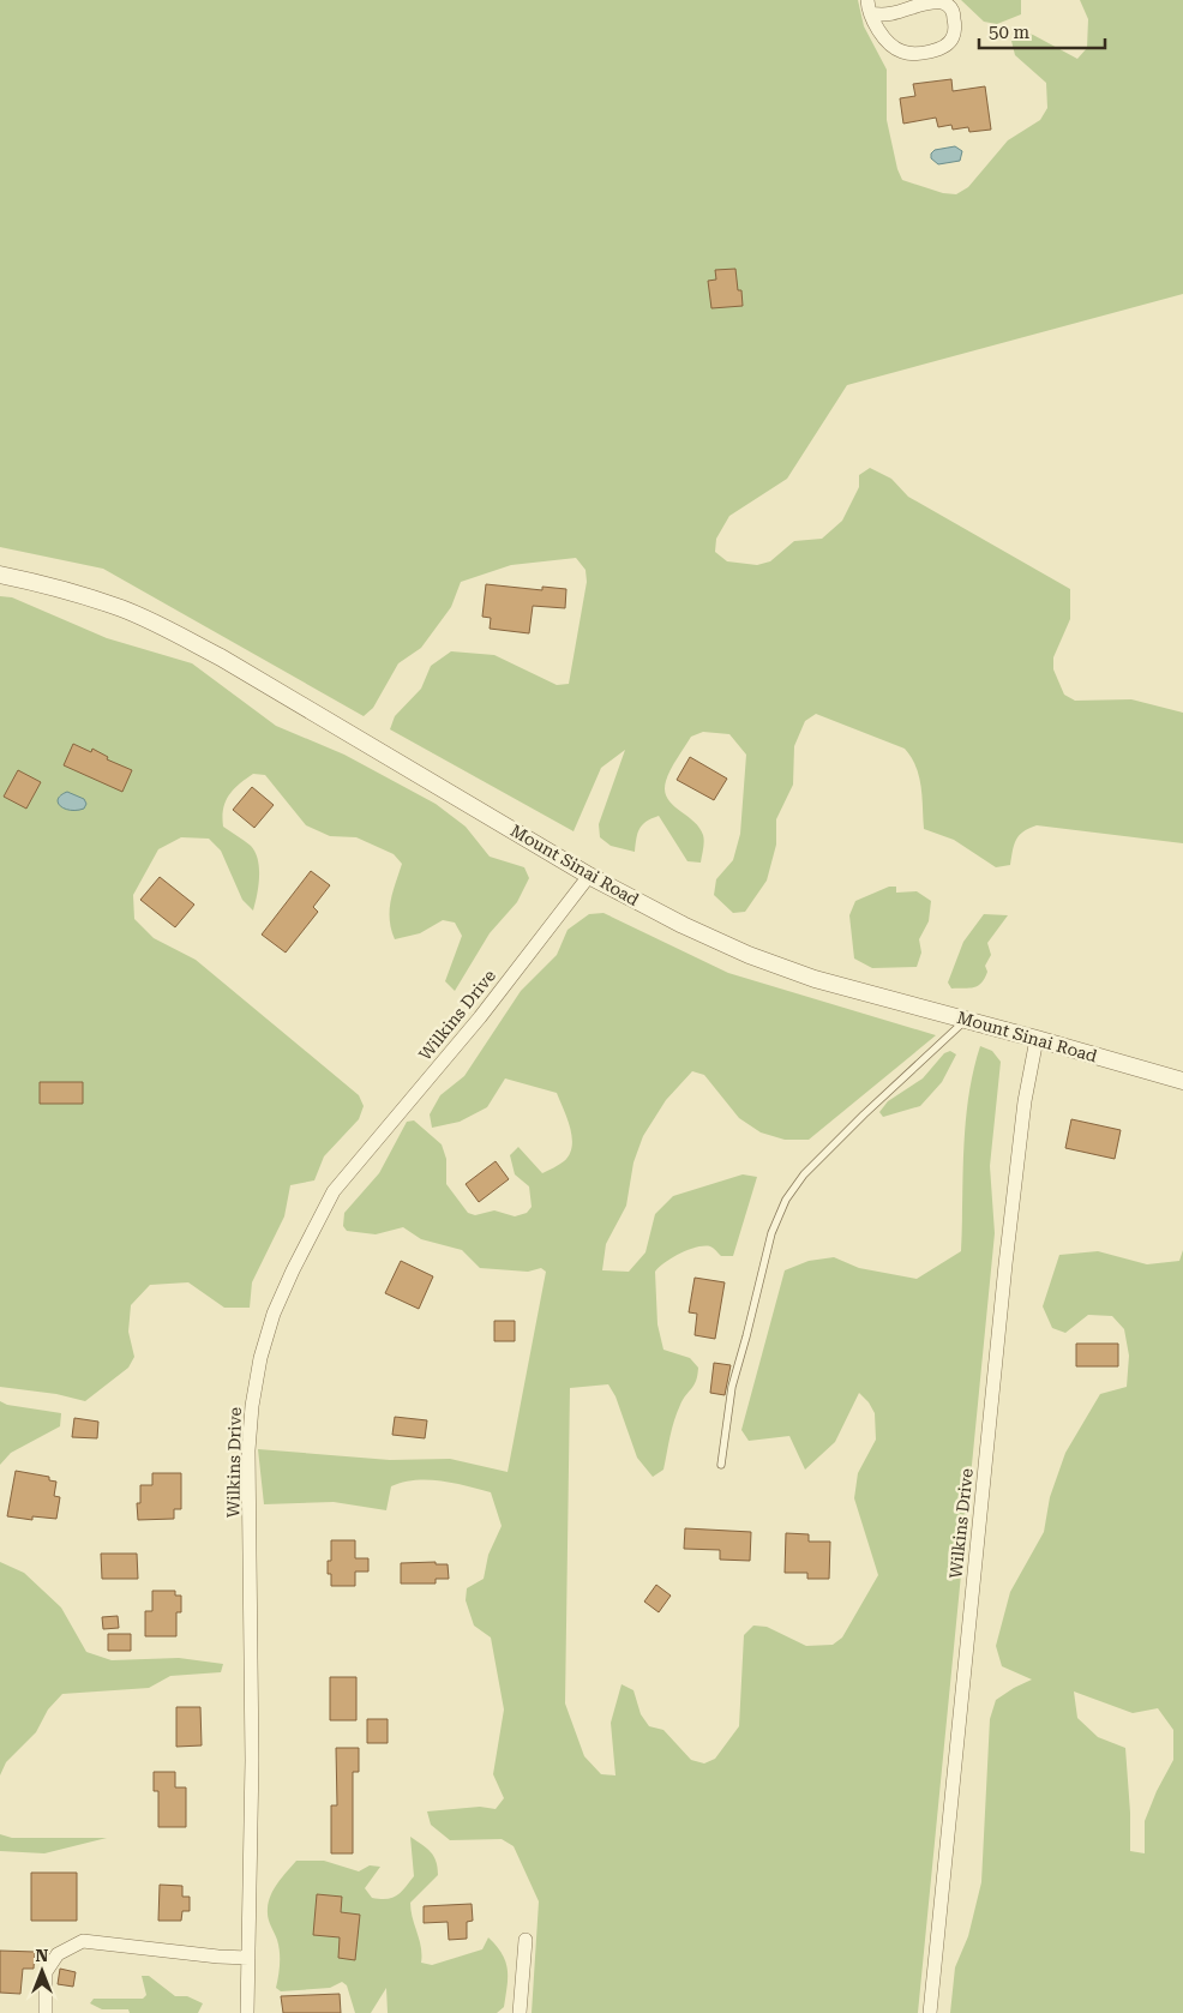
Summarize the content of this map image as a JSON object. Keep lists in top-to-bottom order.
{
  "streets": {
    "street": ["Mount Sinai Road", "Wilkins Drive"]
  },
  "crossings": [
    ["Mount Sinai Road", "Wilkins Drive"]
  ],
  "scale_bar": "50 m",
  "north": "top"
}
